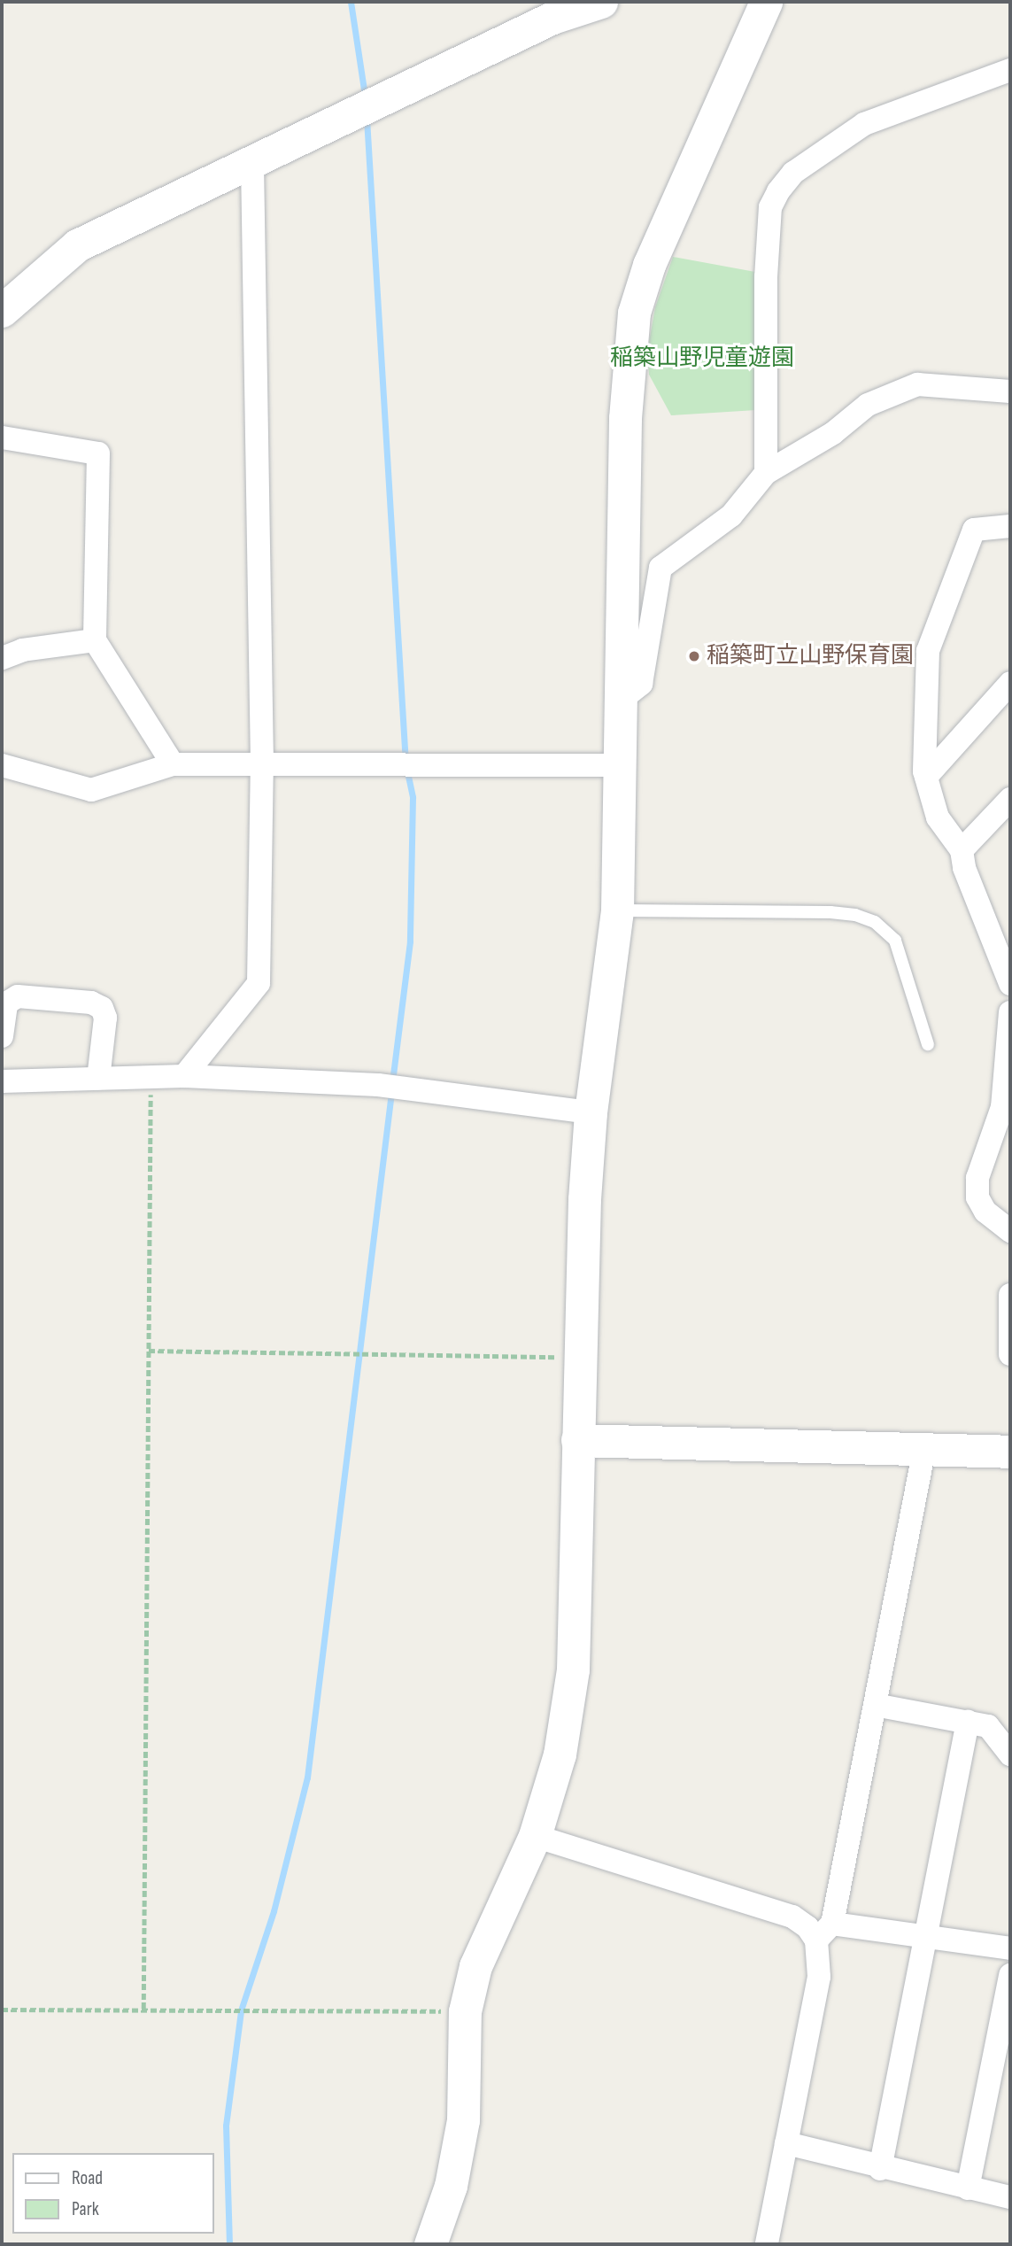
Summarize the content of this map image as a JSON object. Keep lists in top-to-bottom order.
{
  "parks": ["稲築山野児童遊園"],
  "places": ["稲築町立山野保育園"],
  "legend": ["Road", "Park"]
}
